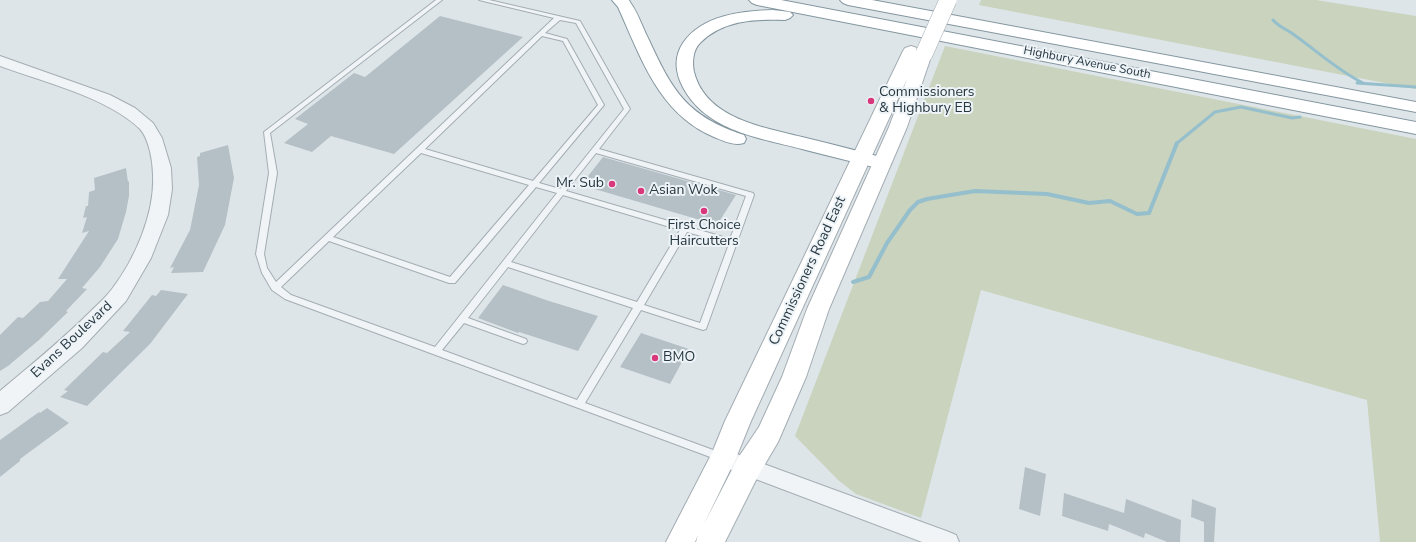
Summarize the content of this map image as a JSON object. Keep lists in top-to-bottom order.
{
  "streets": {
    "main road": ["Highbury Avenue South", "Commissioners Road East"],
    "street": ["Evans Boulevard"]
  },
  "places": [
    "Commissioners & Highbury EB",
    "Mr. Sub",
    "Asian Wok",
    "First Choice Haircutters",
    "BMO"
  ]
}
